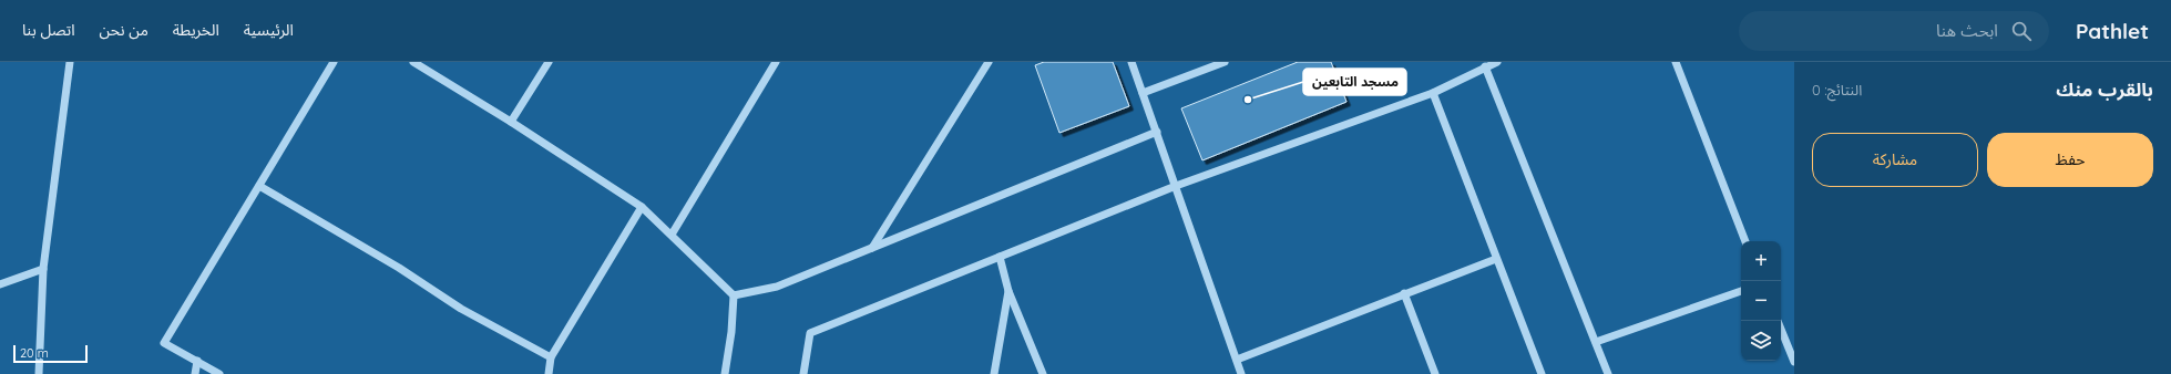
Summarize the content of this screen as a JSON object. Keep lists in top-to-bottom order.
{
  "places": ["مسجد التابعين"],
  "scale_bar": "20 m",
  "page": {
    "header": "Pathlet",
    "search": "ابحث هنا",
    "nav": [
      "الرئيسية",
      "الخريطة",
      "من نحن",
      "اتصل بنا"
    ],
    "heading": ["بالقرب منك", "النتائج: 0"],
    "buttons": ["حفظ", "مشاركة"],
    "map_buttons": ["+", "−"],
    "scale": "20 m"
  }
}
